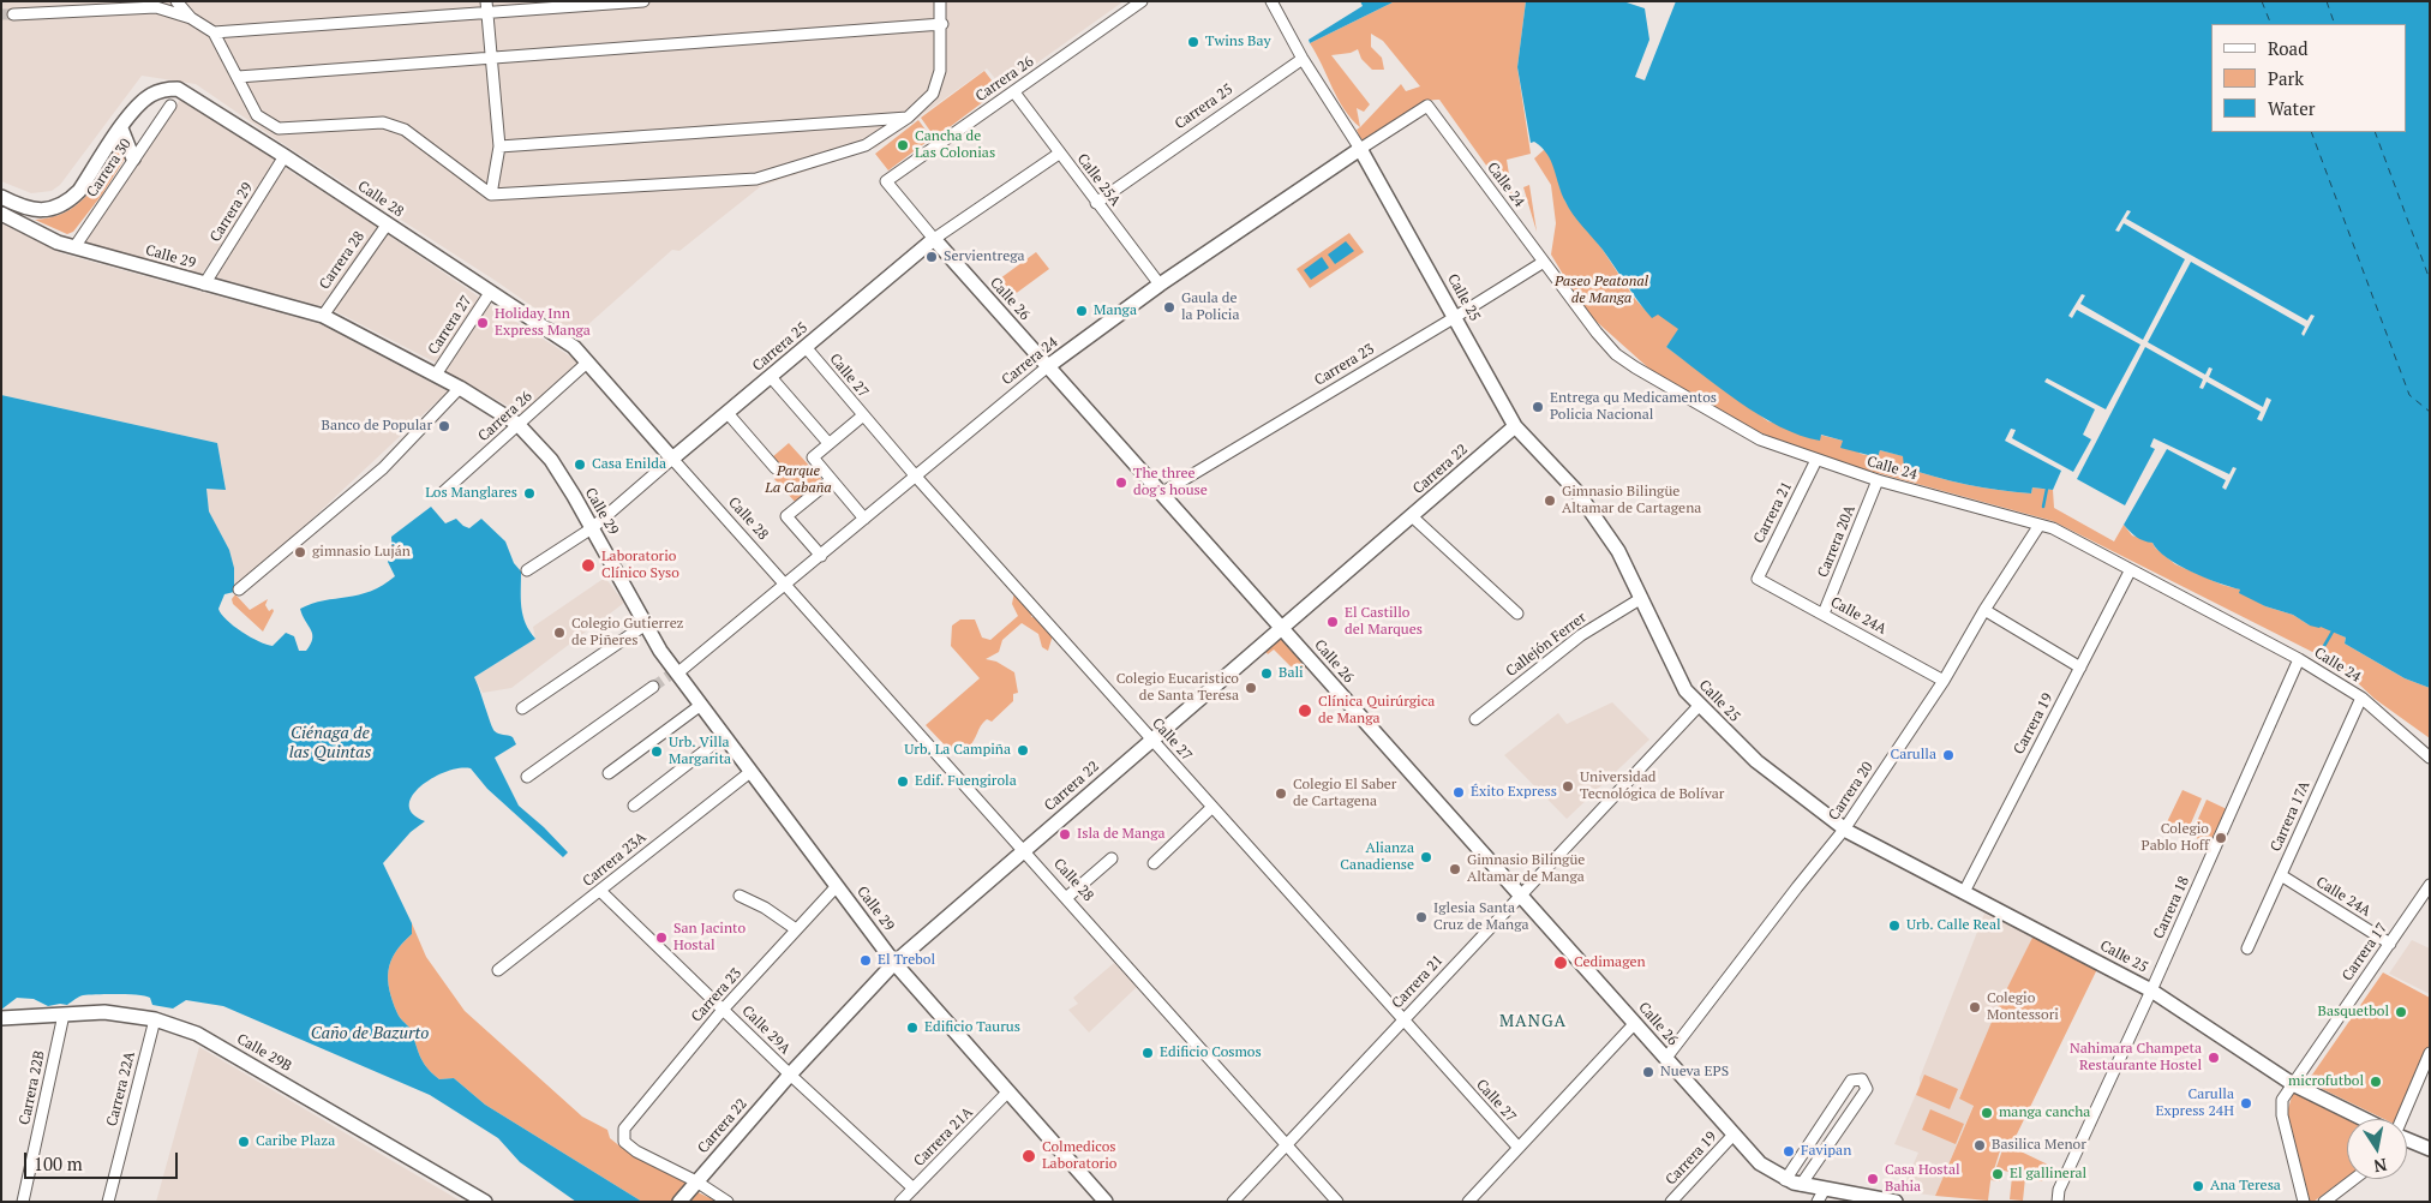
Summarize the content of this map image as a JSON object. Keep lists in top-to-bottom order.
{
  "streets": {
    "main road": [
      "Carrera 25",
      "Calle 28",
      "Calle 29",
      "Calle 25",
      "Calle 26",
      "Carrera 24",
      "Carrera 22",
      "Calle 29B"
    ],
    "street": [
      "Carrera 26",
      "Carrera 30",
      "Calle 25A",
      "Calle 24",
      "Carrera 29",
      "Carrera 28",
      "Carrera 27",
      "Carrera 23",
      "Calle 27",
      "Carrera 21",
      "Carrera 20A",
      "Calle 24A",
      "Callejón Ferrer",
      "Carrera 19",
      "Carrera 20",
      "Carrera 17A",
      "Carrera 23A",
      "Carrera 18",
      "Carrera 17",
      "Calle 29A",
      "Carrera 22B",
      "Carrera 22A",
      "Carrera 21A"
    ]
  },
  "crossings": [
    ["Carrera 26", "Calle 25A"],
    ["Carrera 26", "Calle 28"],
    ["Carrera 26", "Calle 29"],
    ["Carrera 26", "Calle 26"],
    ["Carrera 25", "Calle 25A"],
    ["Carrera 25", "Calle 28"],
    ["Carrera 25", "Calle 29"],
    ["Carrera 25", "Calle 25"],
    ["Carrera 25", "Calle 26"],
    ["Carrera 25", "Calle 27"],
    ["Carrera 30", "Calle 29"],
    ["Calle 25A", "Carrera 24"],
    ["Calle 24", "Carrera 24"],
    ["Calle 24", "Carrera 23"],
    ["Calle 24", "Carrera 21"],
    ["Calle 24", "Carrera 20A"],
    ["Calle 24", "Carrera 19"],
    ["Calle 24", "Carrera 20"],
    ["Calle 24", "Carrera 17A"],
    ["Calle 24", "Carrera 18"],
    ["Calle 28", "Carrera 29"],
    ["Calle 28", "Carrera 28"],
    ["Calle 28", "Carrera 27"],
    ["Calle 28", "Carrera 24"],
    ["Calle 28", "Carrera 22"],
    ["Calle 28", "Carrera 21"],
    ["Carrera 29", "Calle 29"],
    ["Calle 29", "Carrera 28"],
    ["Calle 29", "Carrera 27"],
    ["Calle 29", "Carrera 24"],
    ["Calle 29", "Carrera 23"],
    ["Calle 29", "Carrera 22"],
    ["Calle 29", "Carrera 23A"],
    ["Calle 29", "Carrera 21A"],
    ["Calle 25", "Carrera 24"],
    ["Calle 25", "Carrera 23"],
    ["Calle 25", "Carrera 22"],
    ["Calle 25", "Carrera 21"],
    ["Calle 25", "Callejón Ferrer"],
    ["Calle 25", "Carrera 19"],
    ["Calle 25", "Carrera 20"],
    ["Calle 25", "Carrera 18"],
    ["Calle 25", "Carrera 17"],
    ["Calle 26", "Carrera 24"],
    ["Calle 26", "Carrera 23"],
    ["Calle 26", "Carrera 22"],
    ["Calle 26", "Carrera 21"],
    ["Calle 26", "Carrera 19"],
    ["Calle 26", "Carrera 20"],
    ["Carrera 24", "Calle 27"],
    ["Carrera 23", "Carrera 22"],
    ["Carrera 23", "Calle 29A"],
    ["Calle 27", "Carrera 22"],
    ["Calle 27", "Carrera 21"],
    ["Carrera 22", "Calle 29A"],
    ["Carrera 21", "Calle 24A"],
    ["Carrera 20A", "Calle 24A"],
    ["Calle 24A", "Carrera 20"],
    ["Calle 24A", "Carrera 17A"],
    ["Calle 24A", "Carrera 17"],
    ["Carrera 23A", "Calle 29A"],
    ["Calle 29A", "Carrera 21A"],
    ["Calle 29B", "Carrera 22B"],
    ["Calle 29B", "Carrera 22A"]
  ],
  "districts": ["MANGA"],
  "water": ["Ciénaga de las Quintas", "Caño de Bazurto"],
  "parks": ["Paseo Peatonal de Manga", "Parque La Cabaña"],
  "places": [
    "Twins Bay",
    "Cancha de Las Colonias",
    "Servientrega",
    "Gaula de la Policia",
    "Manga",
    "Holiday Inn Express Manga",
    "Entrega qu Medicamentos Policia Nacional",
    "Banco de Popular",
    "Casa Enilda",
    "The three dog's house",
    "Los Manglares",
    "Gimnasio Bilingüe Altamar de Cartagena",
    "gimnasio Luján",
    "Laboratorio Clínico Syso",
    "El Castillo del Marques",
    "Colegio Gutierrez de Piñeres",
    "Bali",
    "Colegio Eucaristico de Santa Teresa",
    "Clínica Quirúrgica de Manga",
    "Urb. La Campiña",
    "Urb. Villa Margarita",
    "Carulla",
    "Edif. Fuengirola",
    "Universidad Tecnológica de Bolívar",
    "Éxito Express",
    "Colegio El Saber de Cartagena",
    "Isla de Manga",
    "Colegio Pablo Hoff",
    "Alianza Canadiense",
    "Gimnasio Bilingüe Altamar de Manga",
    "Iglesia Santa Cruz de Manga",
    "Urb. Calle Real",
    "San Jacinto Hostal",
    "El Trebol",
    "Cedimagen",
    "Colegio Montessori",
    "Basquetbol",
    "Edificio Taurus",
    "Edificio Cosmos",
    "Nahimara Champeta Restaurante Hostel",
    "Nueva EPS",
    "microfutbol",
    "Carulla Express 24H",
    "manga cancha",
    "Caribe Plaza",
    "Basilica Menor",
    "Favipan",
    "Colmedicos Laboratorio",
    "El gallineral",
    "Casa Hostal Bahia",
    "Ana Teresa"
  ],
  "legend": ["Road", "Park", "Water"],
  "scale_bar": "100 m",
  "north": "bottom"
}
